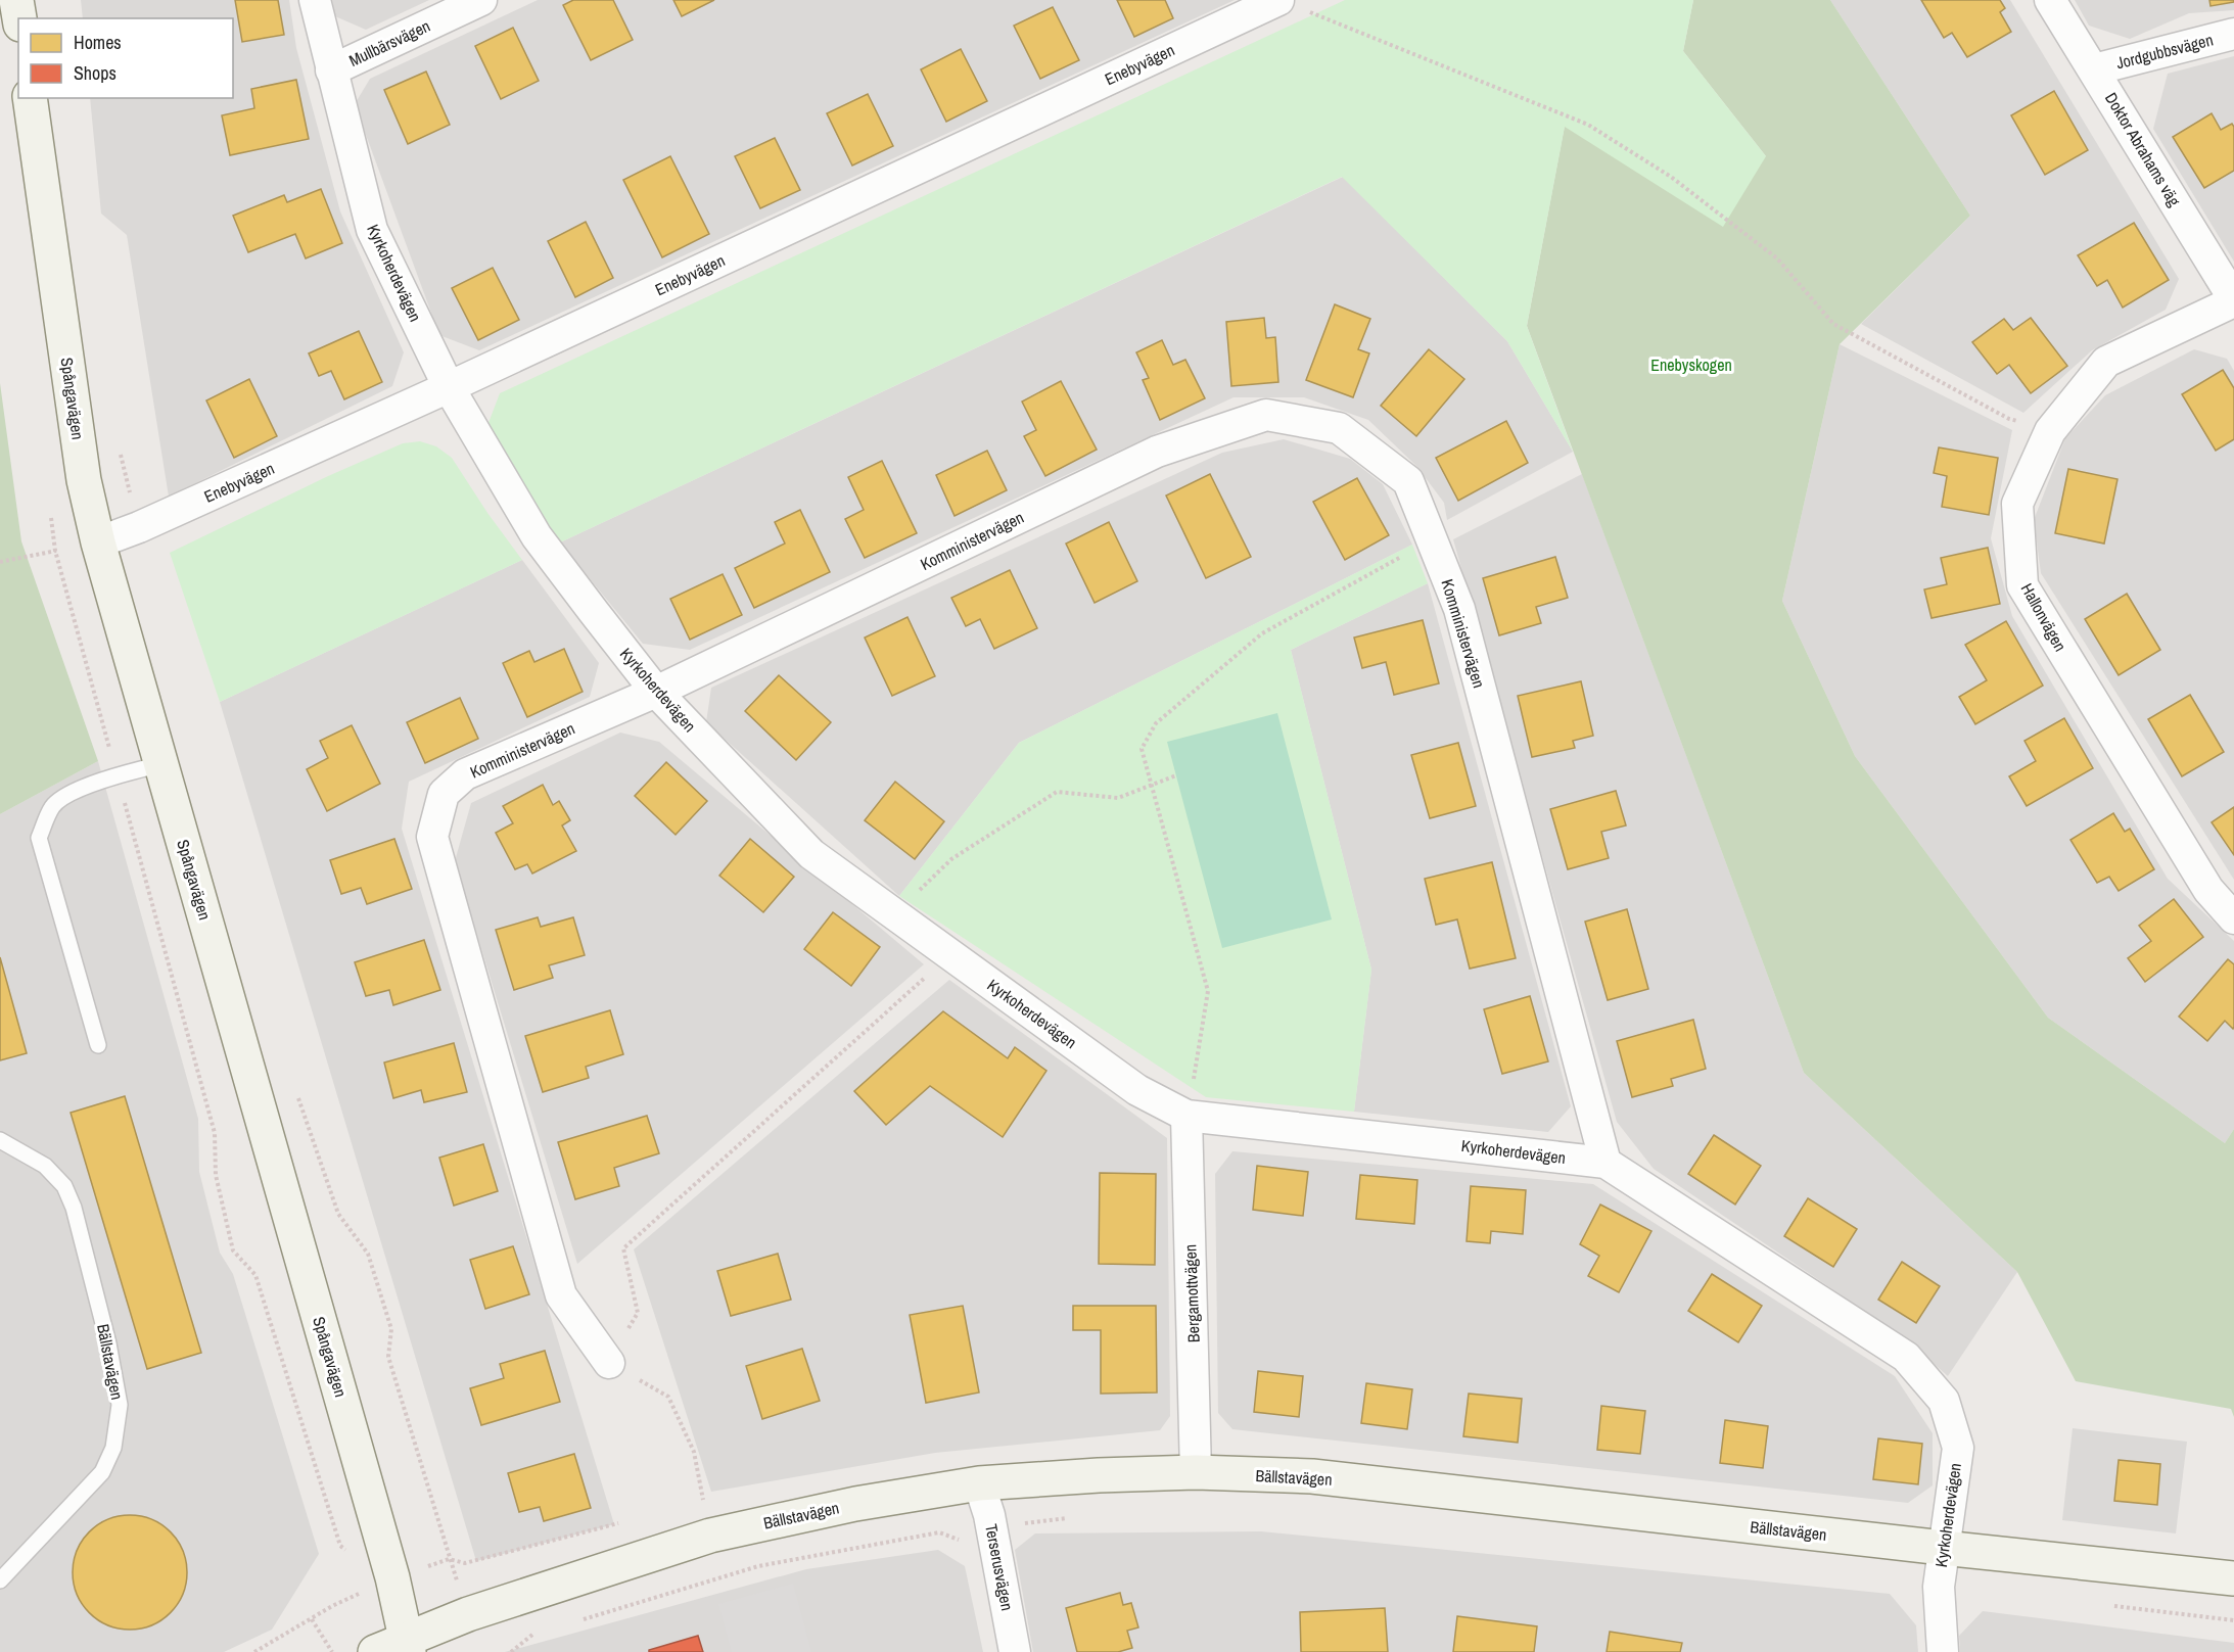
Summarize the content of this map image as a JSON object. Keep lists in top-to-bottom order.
{
  "streets": {
    "street": [
      "Mullbärsvägen",
      "Jordgubbsvägen",
      "Enebyvägen",
      "Doktor Abrahams väg",
      "Kyrkoherdevägen",
      "Spångavägen",
      "Komministervägen",
      "Hallonvägen",
      "Bergamottvägen",
      "Bällstavägen",
      "Terserusvägen"
    ]
  },
  "crossings": [
    ["Mullbärsvägen", "Kyrkoherdevägen"],
    ["Jordgubbsvägen", "Doktor Abrahams väg"],
    ["Enebyvägen", "Kyrkoherdevägen"],
    ["Enebyvägen", "Spångavägen"],
    ["Doktor Abrahams väg", "Hallonvägen"],
    ["Kyrkoherdevägen", "Komministervägen"],
    ["Kyrkoherdevägen", "Bergamottvägen"],
    ["Kyrkoherdevägen", "Bällstavägen"],
    ["Spångavägen", "Bällstavägen"],
    ["Bergamottvägen", "Bällstavägen"],
    ["Bällstavägen", "Terserusvägen"]
  ],
  "parks": ["Enebyskogen"],
  "legend": ["Homes", "Shops"]
}
